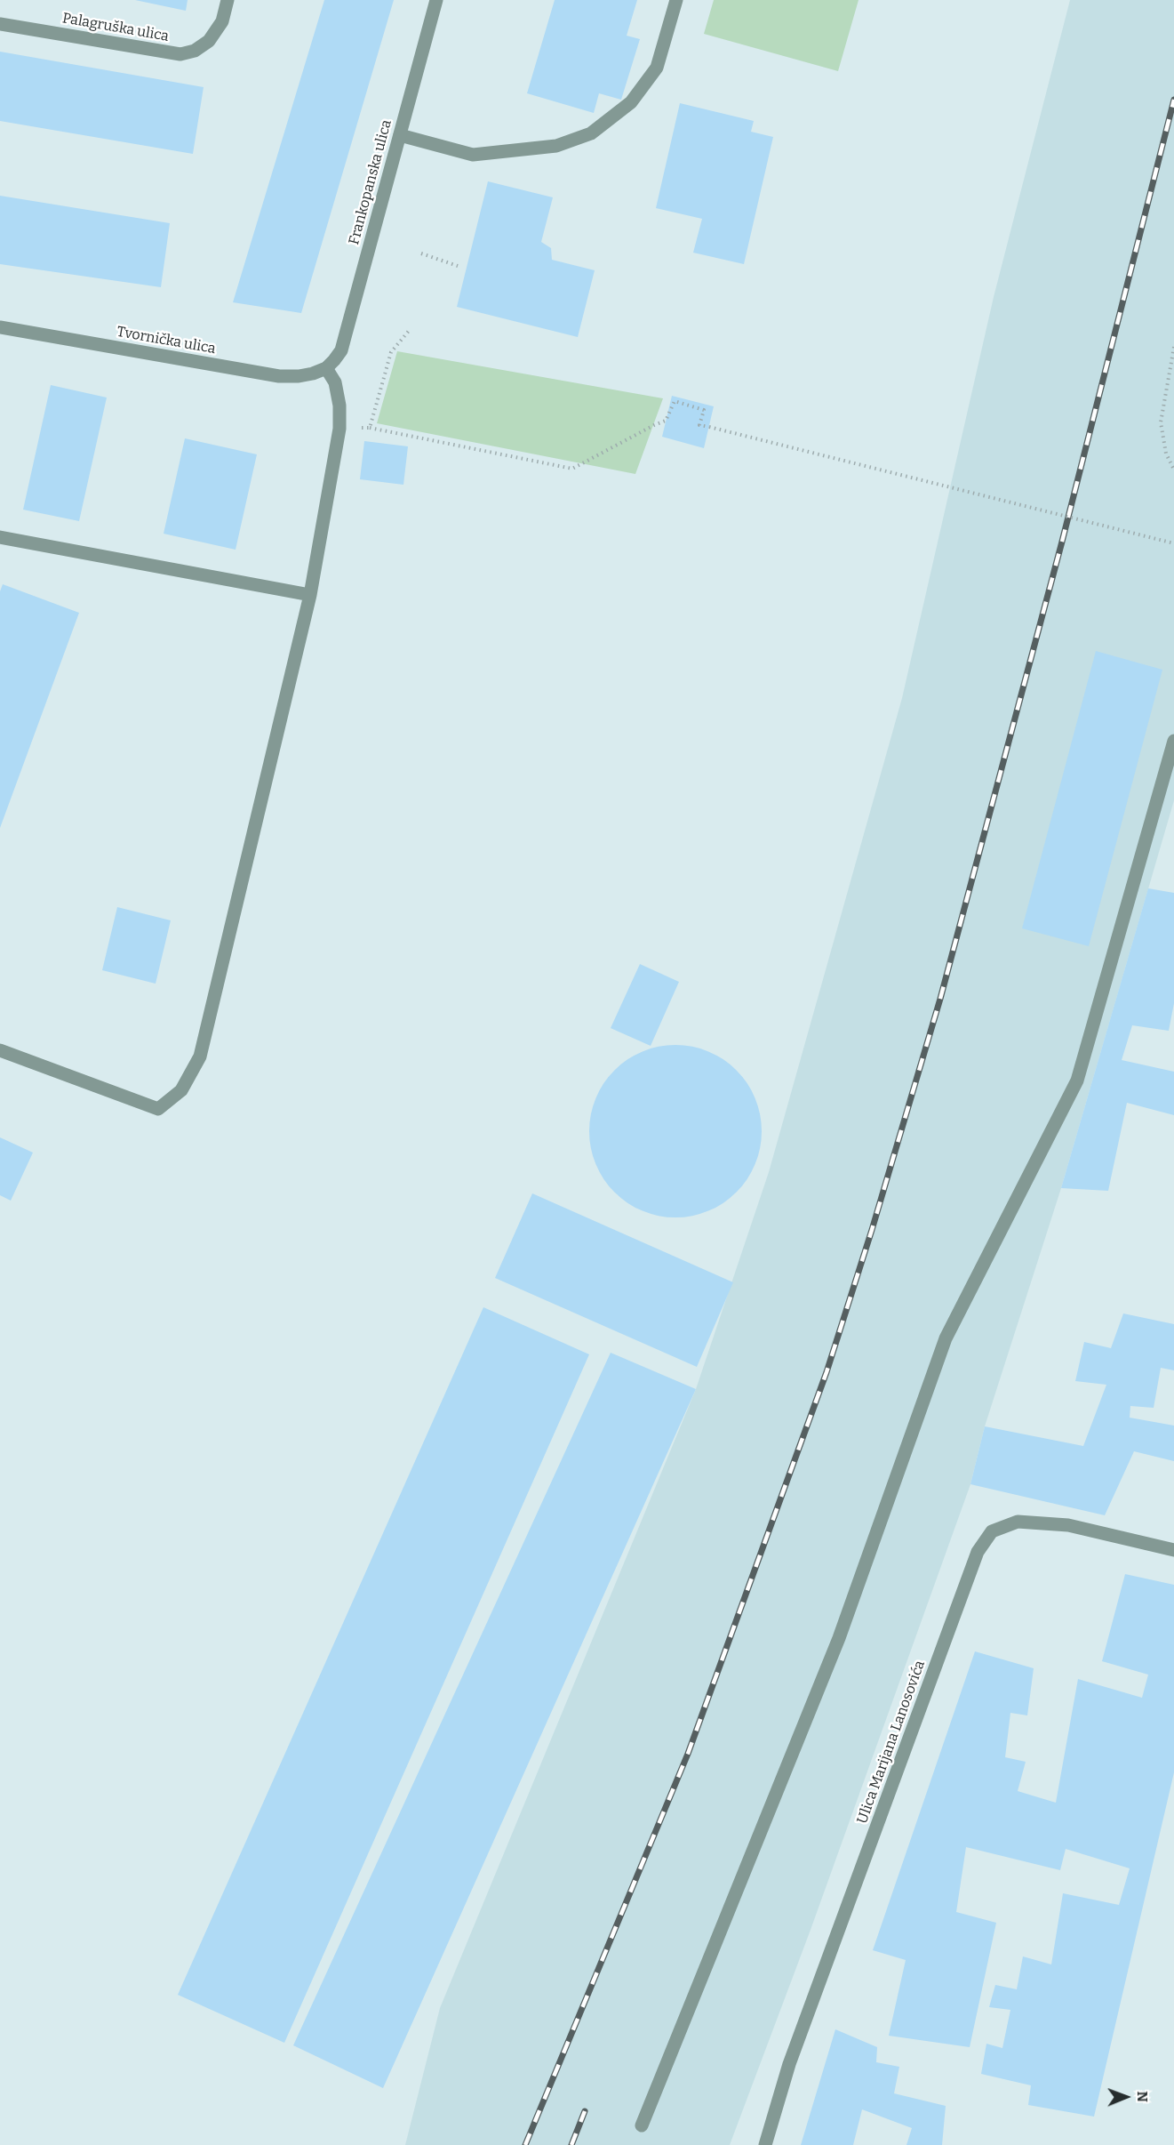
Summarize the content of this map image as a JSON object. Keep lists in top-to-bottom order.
{
  "streets": {
    "street": [
      "Palagruška ulica",
      "Frankopanska ulica",
      "Tvornička ulica",
      "Ulica Marijana Lanosovića"
    ]
  },
  "crossings": [
    ["Frankopanska ulica", "Tvornička ulica"]
  ],
  "north": "right"
}
